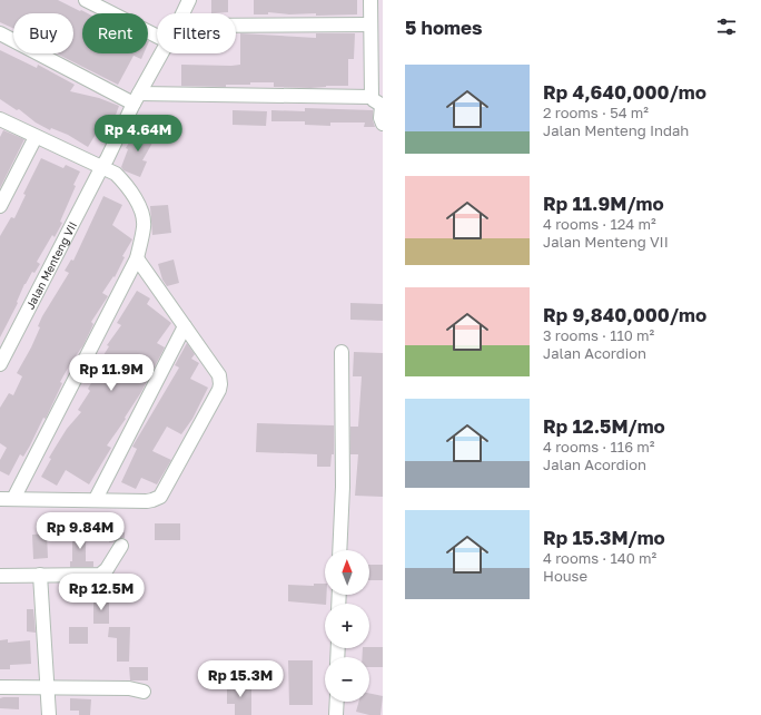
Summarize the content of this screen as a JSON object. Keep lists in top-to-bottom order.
{
  "streets": {
    "street": ["Jalan Menteng VII"]
  },
  "north": "top",
  "page": {
    "heading": "5 homes",
    "chip": ["Buy", "Rent", "Filters"],
    "list": [
      {
        "name": "Rp 4,640,000/mo",
        "note": "2 rooms · 54 m² · Jalan Menteng Indah"
      },
      {
        "name": "Rp 11.9M/mo",
        "note": "4 rooms · 124 m² · Jalan Menteng VII"
      },
      {
        "name": "Rp 9,840,000/mo",
        "note": "3 rooms · 110 m² · Jalan Acordion"
      },
      {
        "name": "Rp 12.5M/mo",
        "note": "4 rooms · 116 m² · Jalan Acordion"
      },
      {
        "name": "Rp 15.3M/mo",
        "note": "4 rooms · 140 m² · House"
      }
    ],
    "price": [
      "Rp 4.64M",
      "Rp 11.9M",
      "Rp 9.84M",
      "Rp 12.5M",
      "Rp 15.3M"
    ],
    "map_buttons": ["+", "−"]
  }
}
